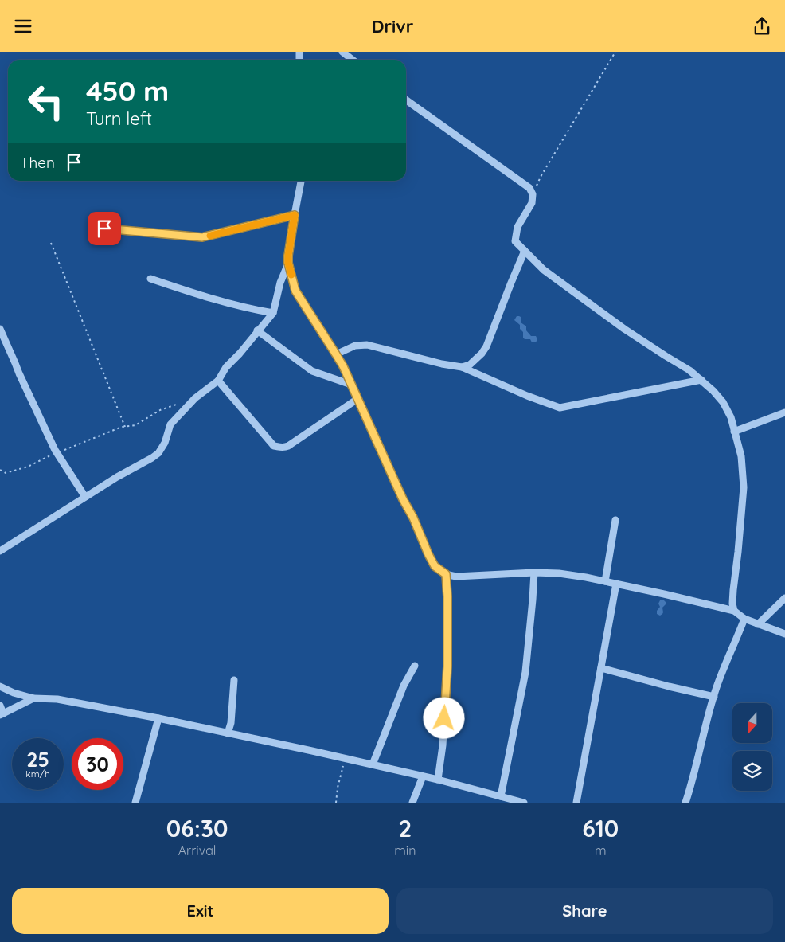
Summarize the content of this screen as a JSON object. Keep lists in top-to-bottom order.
{
  "north": "bottom",
  "page": {
    "header": "Drivr",
    "turn": ["450 m", "Turn left"],
    "then": "Then",
    "speed": "25 km/h",
    "limit": "30",
    "eta": [
      "06:30",
      "Arrival",
      "2",
      "min",
      "610",
      "m"
    ],
    "buttons": ["Exit", "Share"]
  }
}
